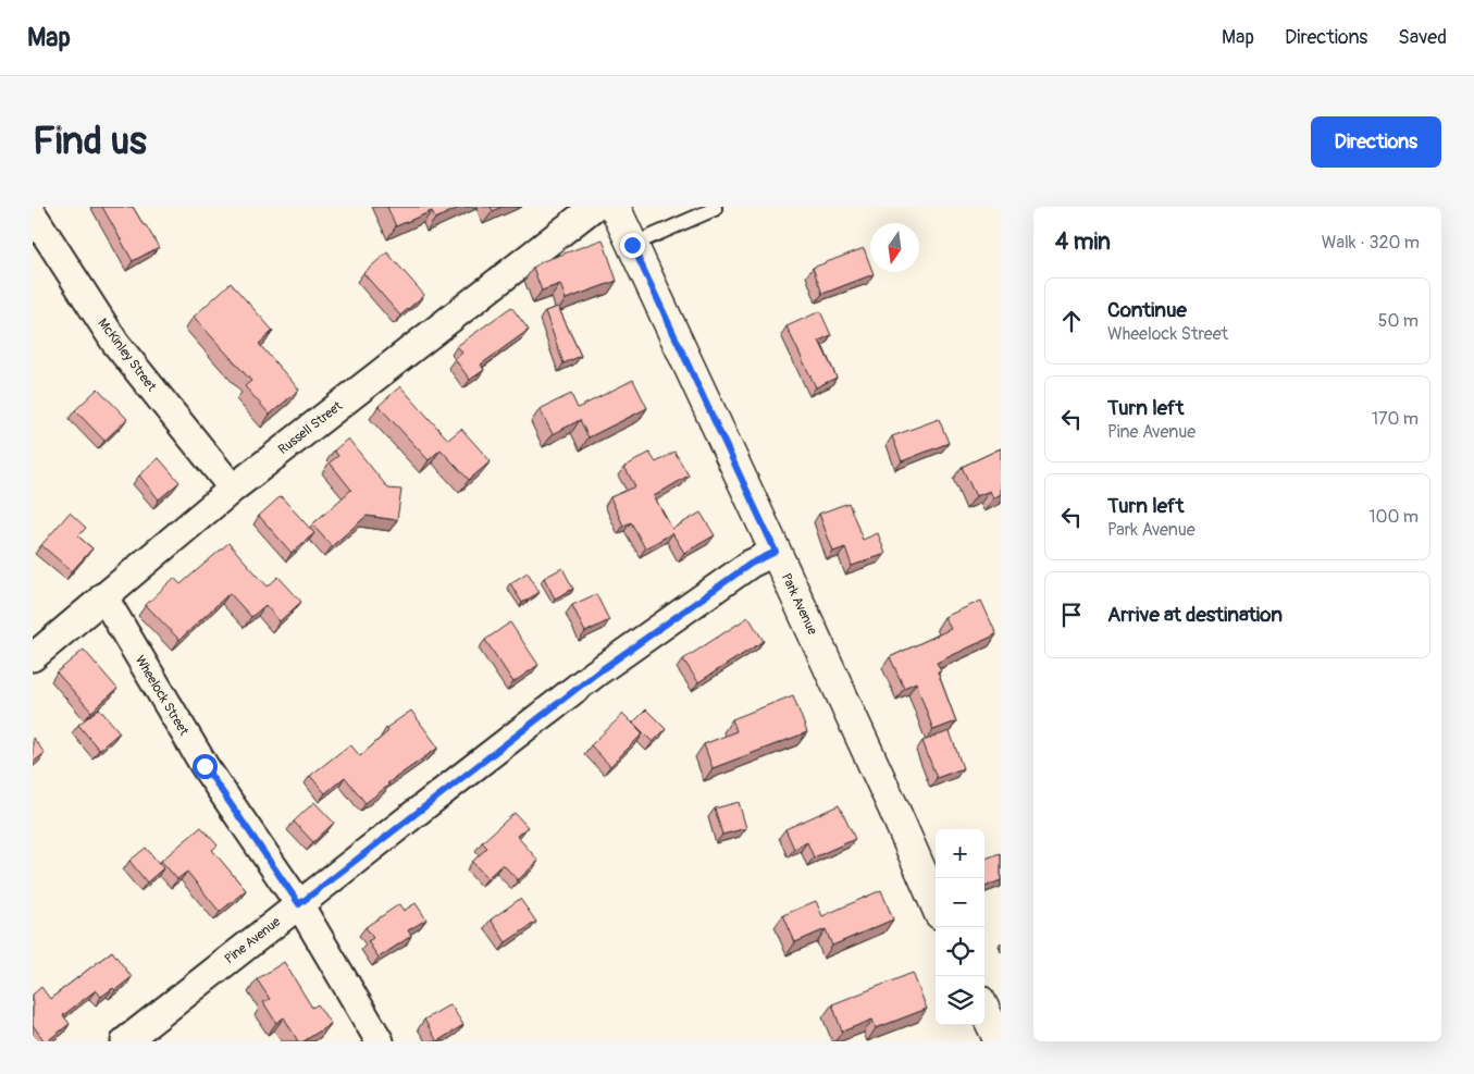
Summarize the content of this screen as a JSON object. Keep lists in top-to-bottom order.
{
  "streets": {
    "street": [
      "McKinley Street",
      "Russell Street",
      "Park Avenue",
      "Wheelock Street",
      "Pine Avenue"
    ]
  },
  "crossings": [
    ["McKinley Street", "Russell Street"],
    ["Russell Street", "Wheelock Street"],
    ["Park Avenue", "Pine Avenue"],
    ["Wheelock Street", "Pine Avenue"]
  ],
  "north": "bottom",
  "page": {
    "header": "Map",
    "nav": ["Map", "Directions", "Saved"],
    "buttons": "Directions",
    "title": "Find us",
    "heading": ["4 min", "Walk · 320 m"],
    "list": [
      ["Continue", "Wheelock Street", "50 m"],
      ["Turn left", "Pine Avenue", "170 m"],
      ["Turn left", "Park Avenue", "100 m"],
      "Arrive at destination"
    ],
    "map_buttons": ["+", "−"]
  }
}
